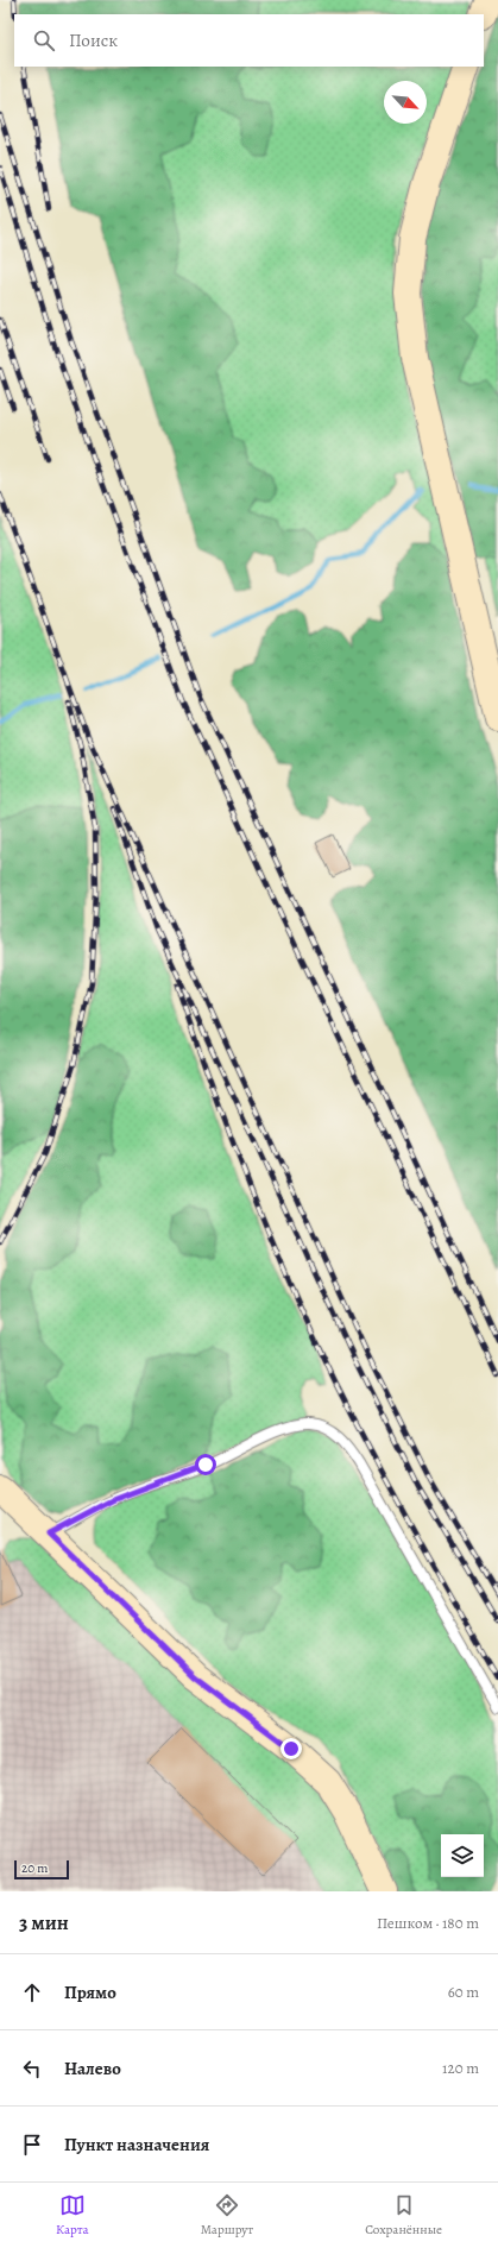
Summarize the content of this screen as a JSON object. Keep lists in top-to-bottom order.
{
  "scale_bar": "20 m",
  "north": "bottom right",
  "page": {
    "search": "Поиск",
    "scale": "20 m",
    "heading": ["3 мин", "Пешком · 180 m"],
    "list": [
      ["Прямо", "60 m"],
      ["Налево", "120 m"],
      "Пункт назначения"
    ],
    "nav": ["Карта", "Маршрут", "Сохранённые"]
  }
}
